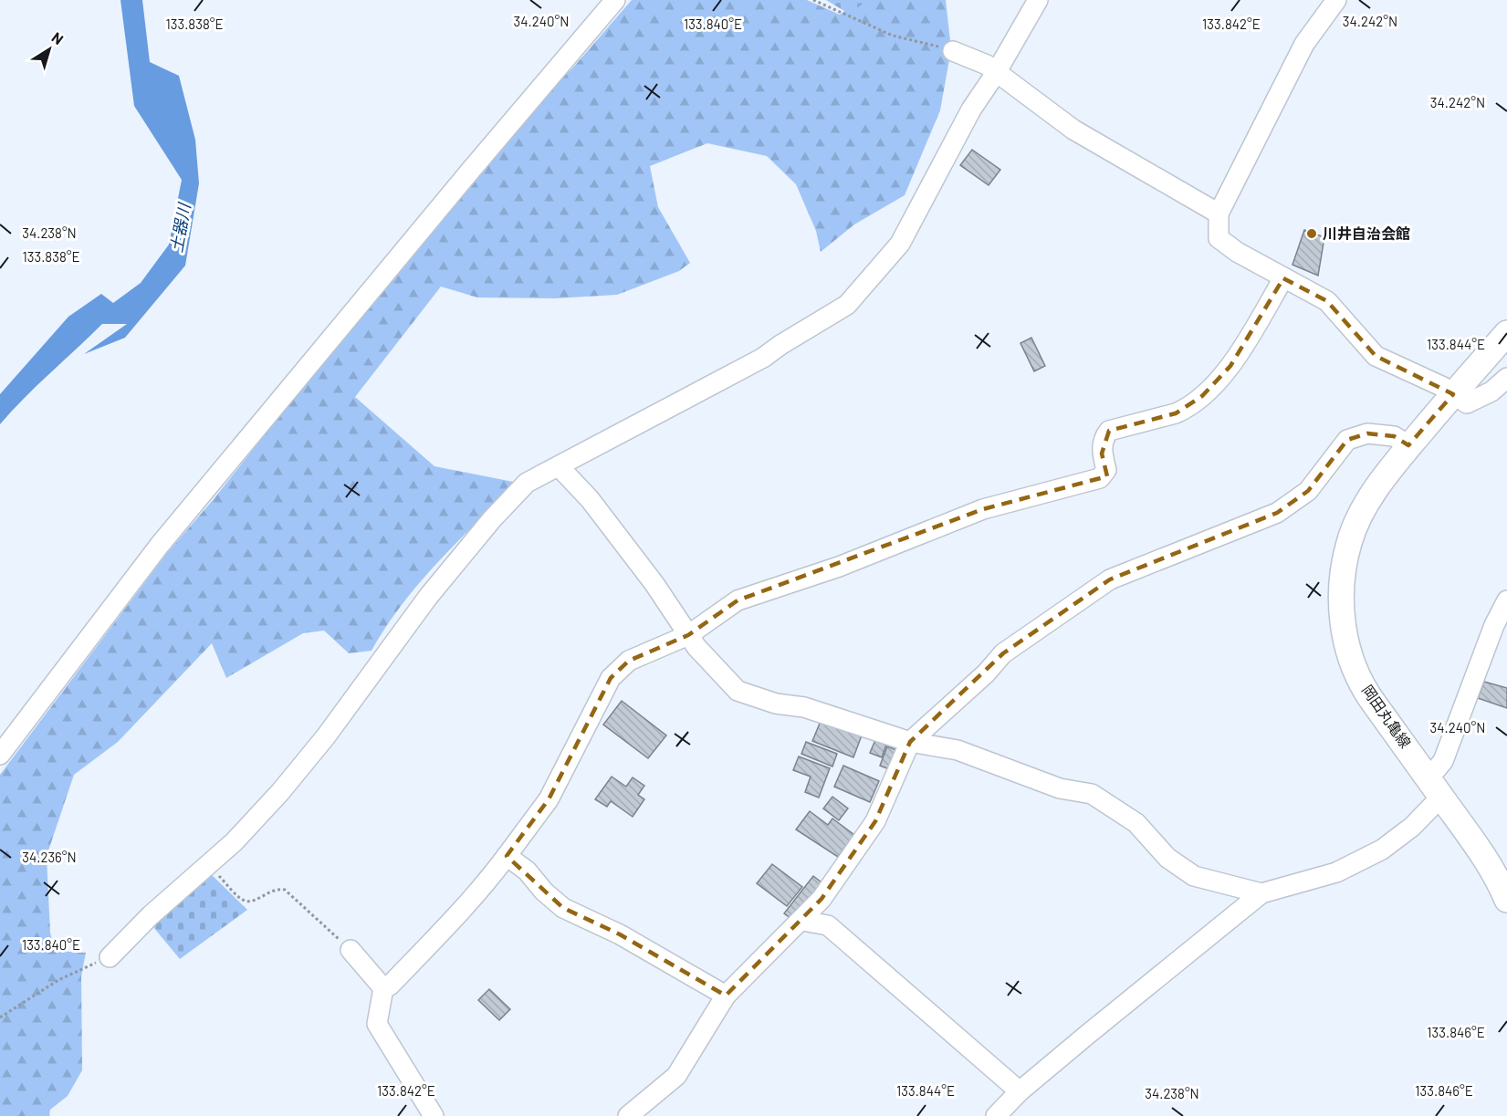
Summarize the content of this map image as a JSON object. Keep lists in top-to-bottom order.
{
  "streets": {
    "main road": ["岡田丸亀線"]
  },
  "water": ["土器川"],
  "places": ["川井自治会館"],
  "north": "top right",
  "coordinates": [
    "34.242°N",
    "34.240°N",
    "133.838°E",
    "133.840°E",
    "133.842°E",
    "34.238°N",
    "133.844°E",
    "34.236°N",
    "133.846°E"
  ]
}
